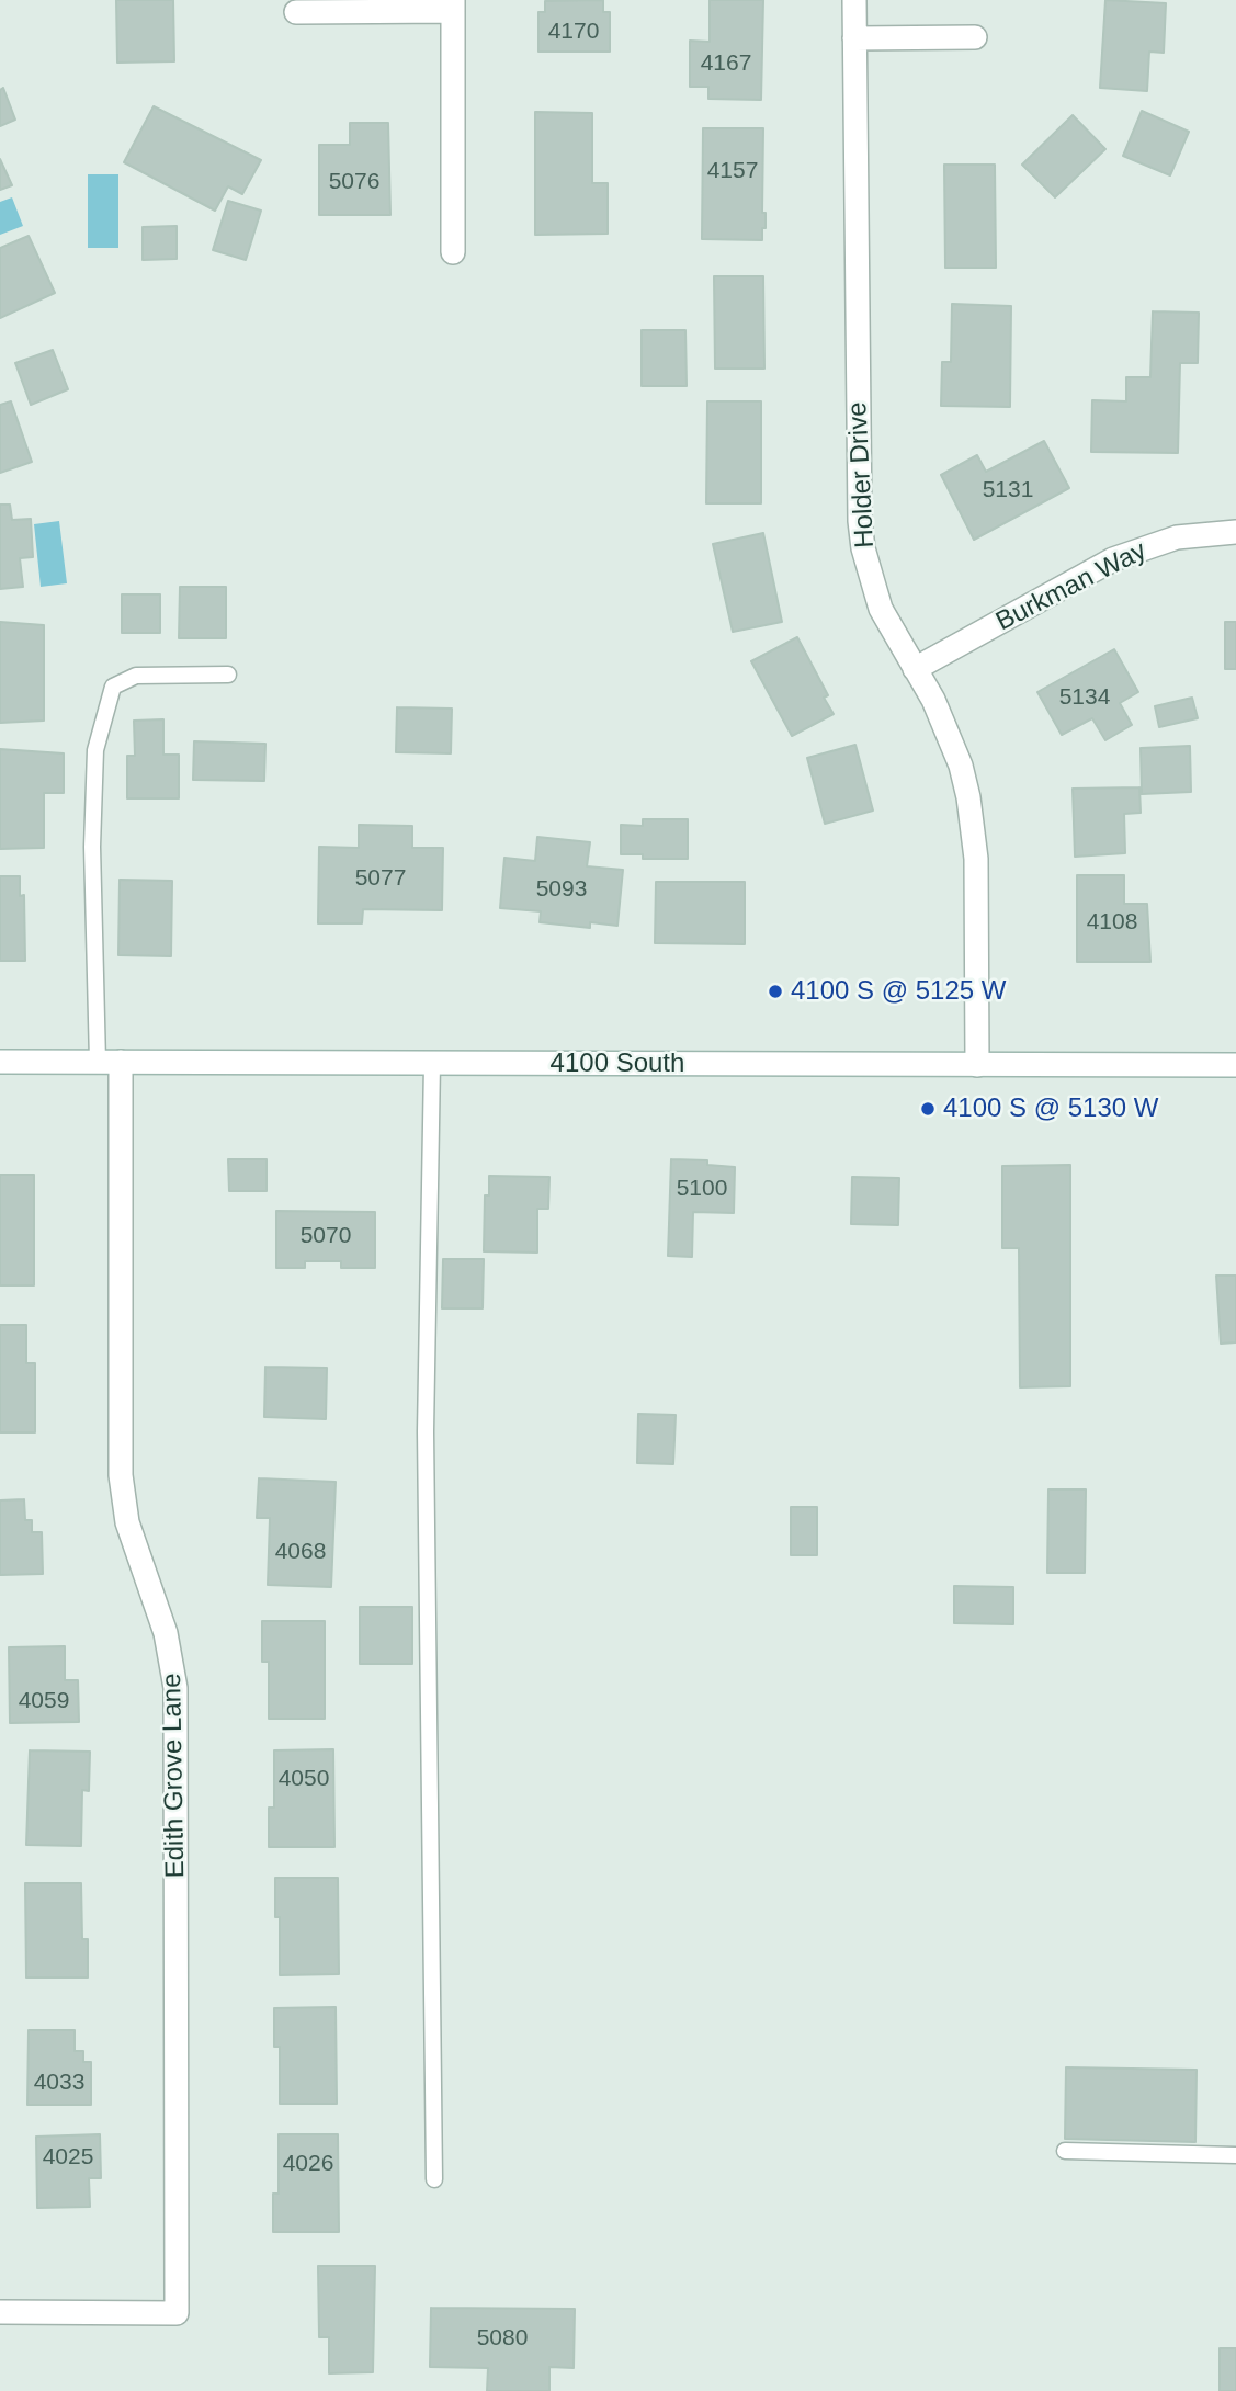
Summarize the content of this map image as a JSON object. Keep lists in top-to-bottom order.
{
  "streets": {
    "street": [
      "Holder Drive",
      "Burkman Way",
      "4100 South",
      "Edith Grove Lane"
    ]
  },
  "crossings": [
    ["Holder Drive", "Burkman Way"],
    ["Holder Drive", "4100 South"],
    ["4100 South", "Edith Grove Lane"]
  ],
  "places": ["4100 S @ 5125 W", "4100 S @ 5130 W"],
  "house_numbers": [
    "4170",
    "4167",
    "4157",
    "5076",
    "5131",
    "5134",
    "5077",
    "5093",
    "4108",
    "5100",
    "5070",
    "4068",
    "4059",
    "4050",
    "4033",
    "4025",
    "4026",
    "5080"
  ]
}
